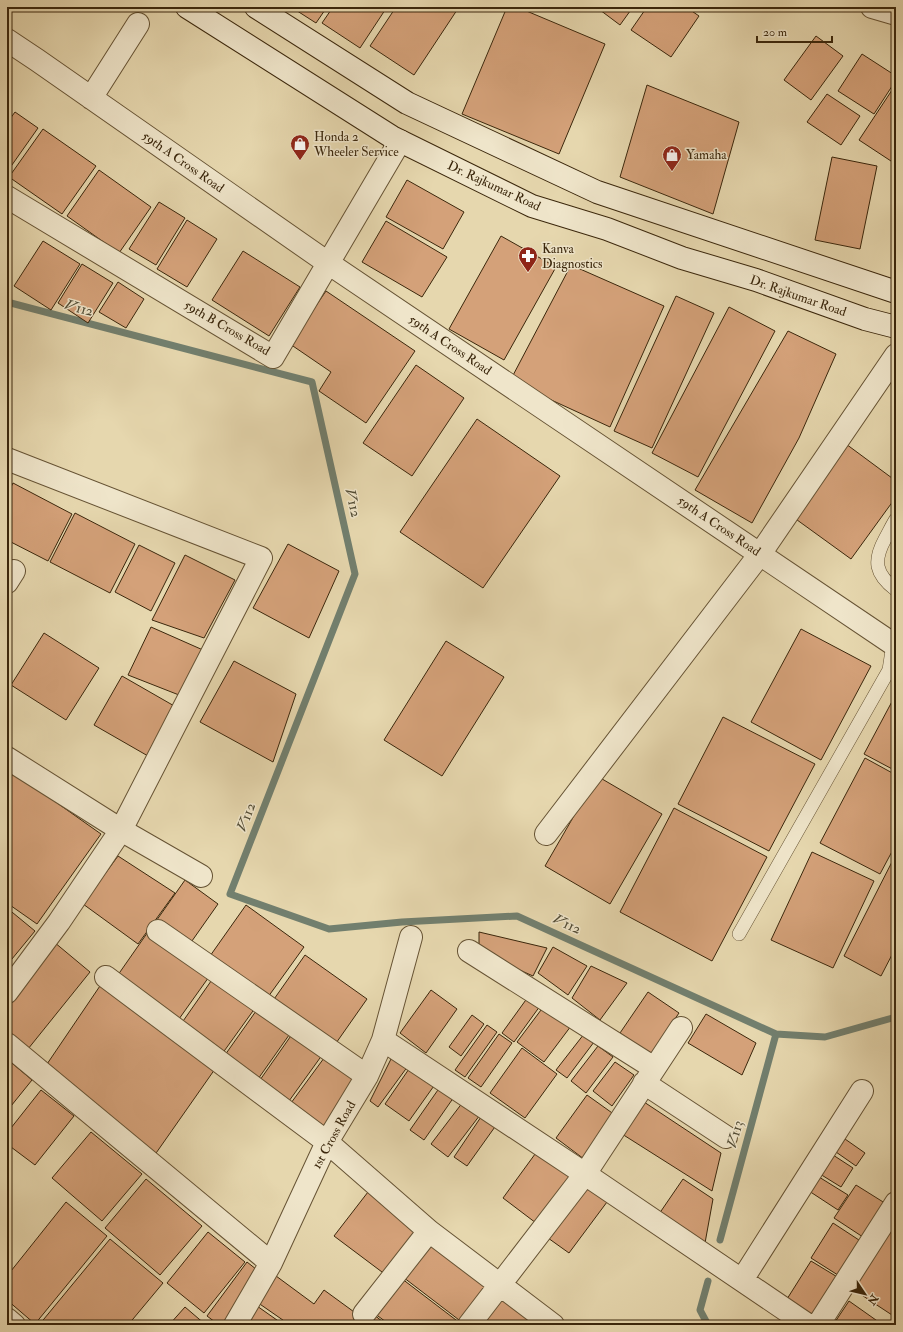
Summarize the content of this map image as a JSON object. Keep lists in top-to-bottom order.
{
  "streets": {
    "street": [
      "59th A Cross Road",
      "Dr. Rajkumar Road",
      "59th B Cross Road",
      "1st Cross Road"
    ]
  },
  "crossings": [
    ["59th A Cross Road", "59th B Cross Road"],
    ["Dr. Rajkumar Road", "59th B Cross Road"]
  ],
  "water": ["V112", "V113"],
  "places": {
    "shop": ["Honda 2 Wheeler Service", "Yamaha"],
    "pharmacy": ["Kanva Diagnostics"]
  },
  "scale_bar": "20 m",
  "north": "bottom right"
}
